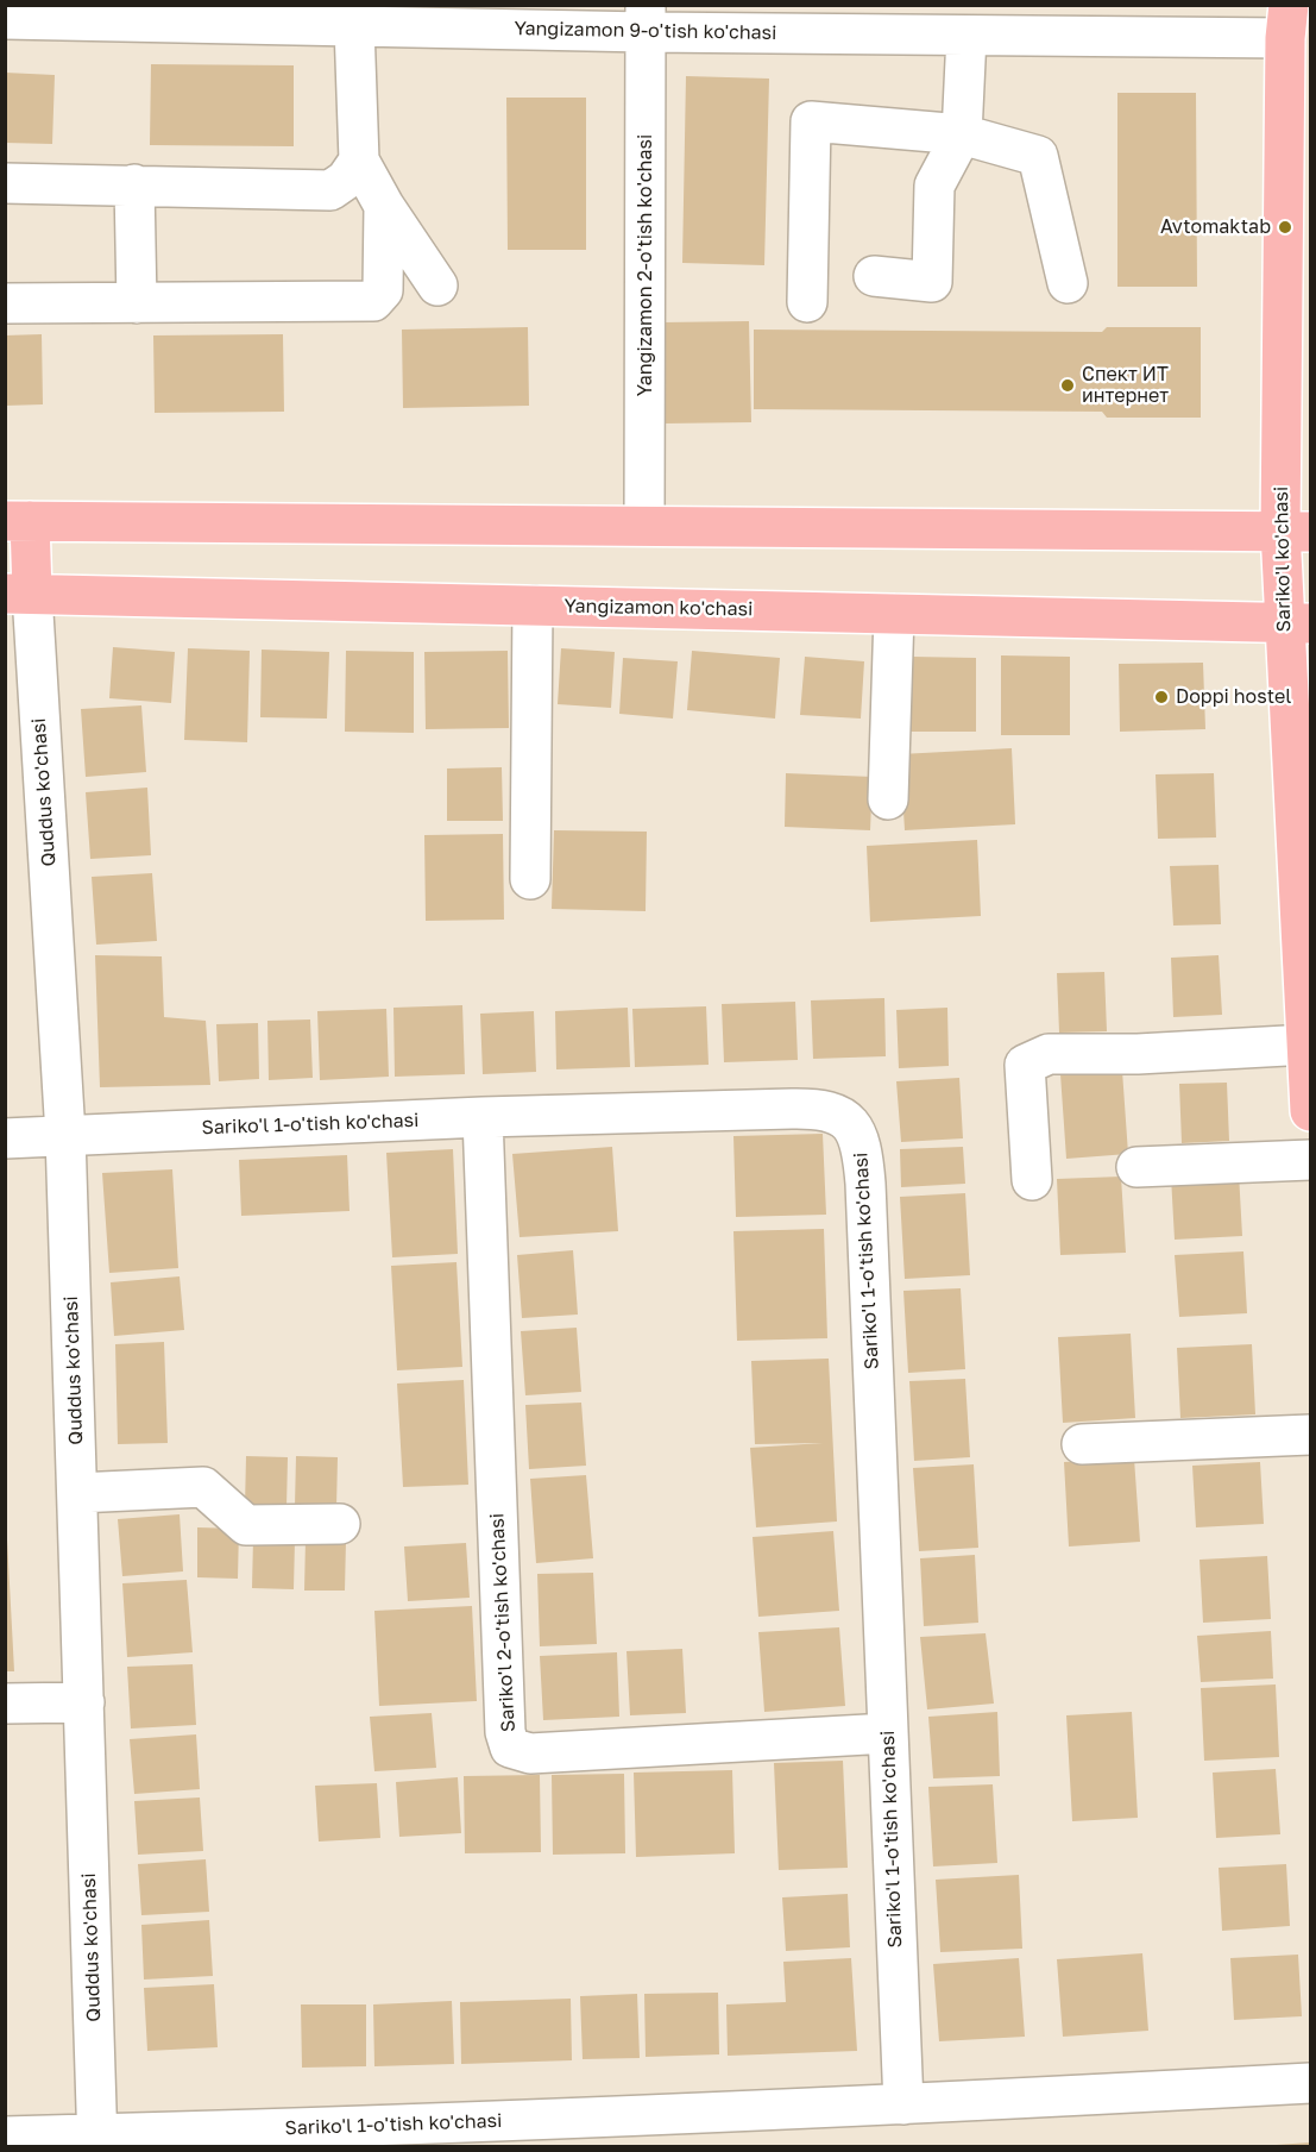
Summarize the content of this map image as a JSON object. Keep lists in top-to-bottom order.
{
  "streets": {
    "main road": ["Sariko'l ko'chasi", "Yangizamon ko'chasi"],
    "street": [
      "Yangizamon 9-o'tish ko'chasi",
      "Yangizamon 2-o'tish ko'chasi",
      "Quddus ko'chasi",
      "Sariko'l 1-o'tish ko'chasi",
      "Sariko'l 2-o'tish ko'chasi"
    ]
  },
  "crossings": [
    ["Yangizamon 9-o'tish ko'chasi", "Yangizamon 2-o'tish ko'chasi"],
    ["Yangizamon 9-o'tish ko'chasi", "Sariko'l ko'chasi"],
    ["Sariko'l ko'chasi", "Yangizamon ko'chasi"],
    ["Yangizamon ko'chasi", "Quddus ko'chasi"],
    ["Quddus ko'chasi", "Sariko'l 1-o'tish ko'chasi"],
    ["Sariko'l 1-o'tish ko'chasi", "Sariko'l 2-o'tish ko'chasi"]
  ],
  "places": ["Avtomaktab", "Спект ИТ интернет", "Doppi hostel"]
}
